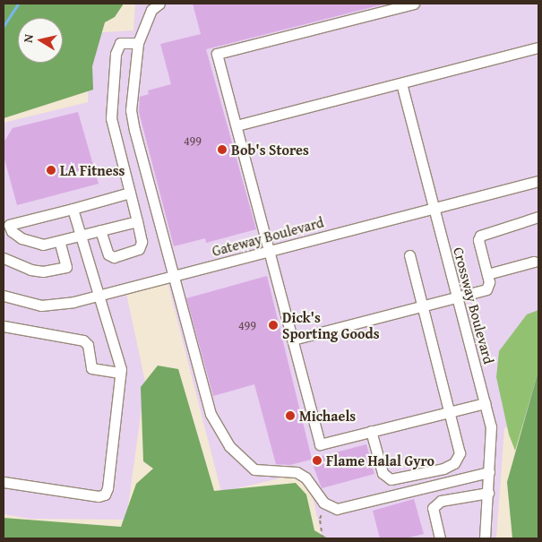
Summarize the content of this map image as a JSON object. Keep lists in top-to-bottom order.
{
  "streets": {
    "street": ["Gateway Boulevard", "Crossway Boulevard"]
  },
  "crossings": [
    ["Gateway Boulevard", "Crossway Boulevard"]
  ],
  "places": [
    "Bob's Stores",
    "LA Fitness",
    "Dick's Sporting Goods",
    "Michaels",
    "Flame Halal Gyro"
  ],
  "house_numbers": ["499", "499"],
  "north": "left"
}
